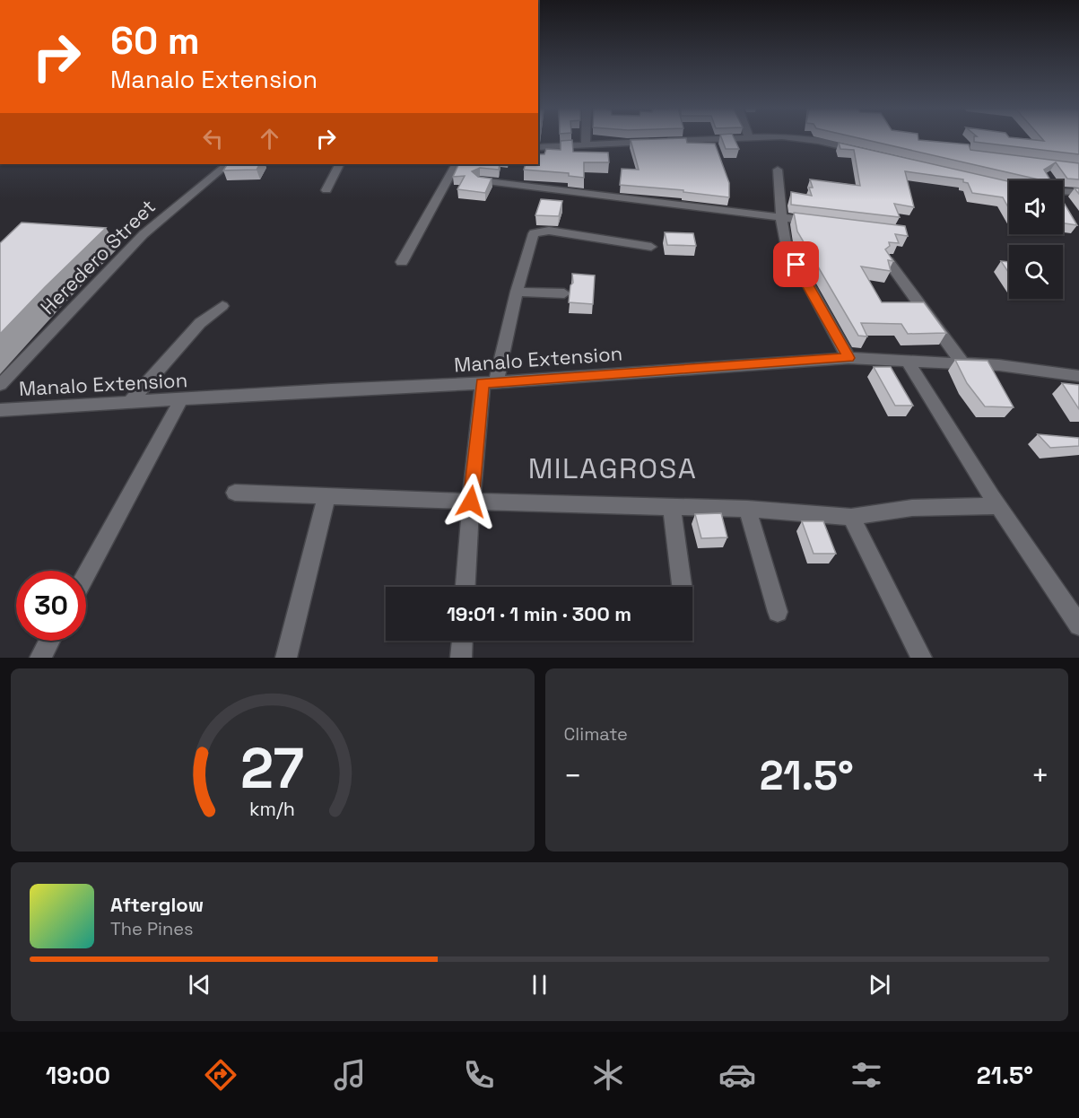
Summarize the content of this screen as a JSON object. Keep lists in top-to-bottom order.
{
  "streets": {
    "street": ["Heredero Street", "Manalo Extension"]
  },
  "districts": ["MILAGROSA"],
  "page": {
    "turn": ["60 m", "Manalo Extension"],
    "limit": "30",
    "trip": "19:01 · 1 min · 300 m",
    "tile": "Climate",
    "heat": ["−", "21.5°", "+"],
    "song": ["Afterglow", "The Pines"],
    "tabs": ["19:00", "21.5°"],
    "gauge": ["27", "km/h"]
  }
}
